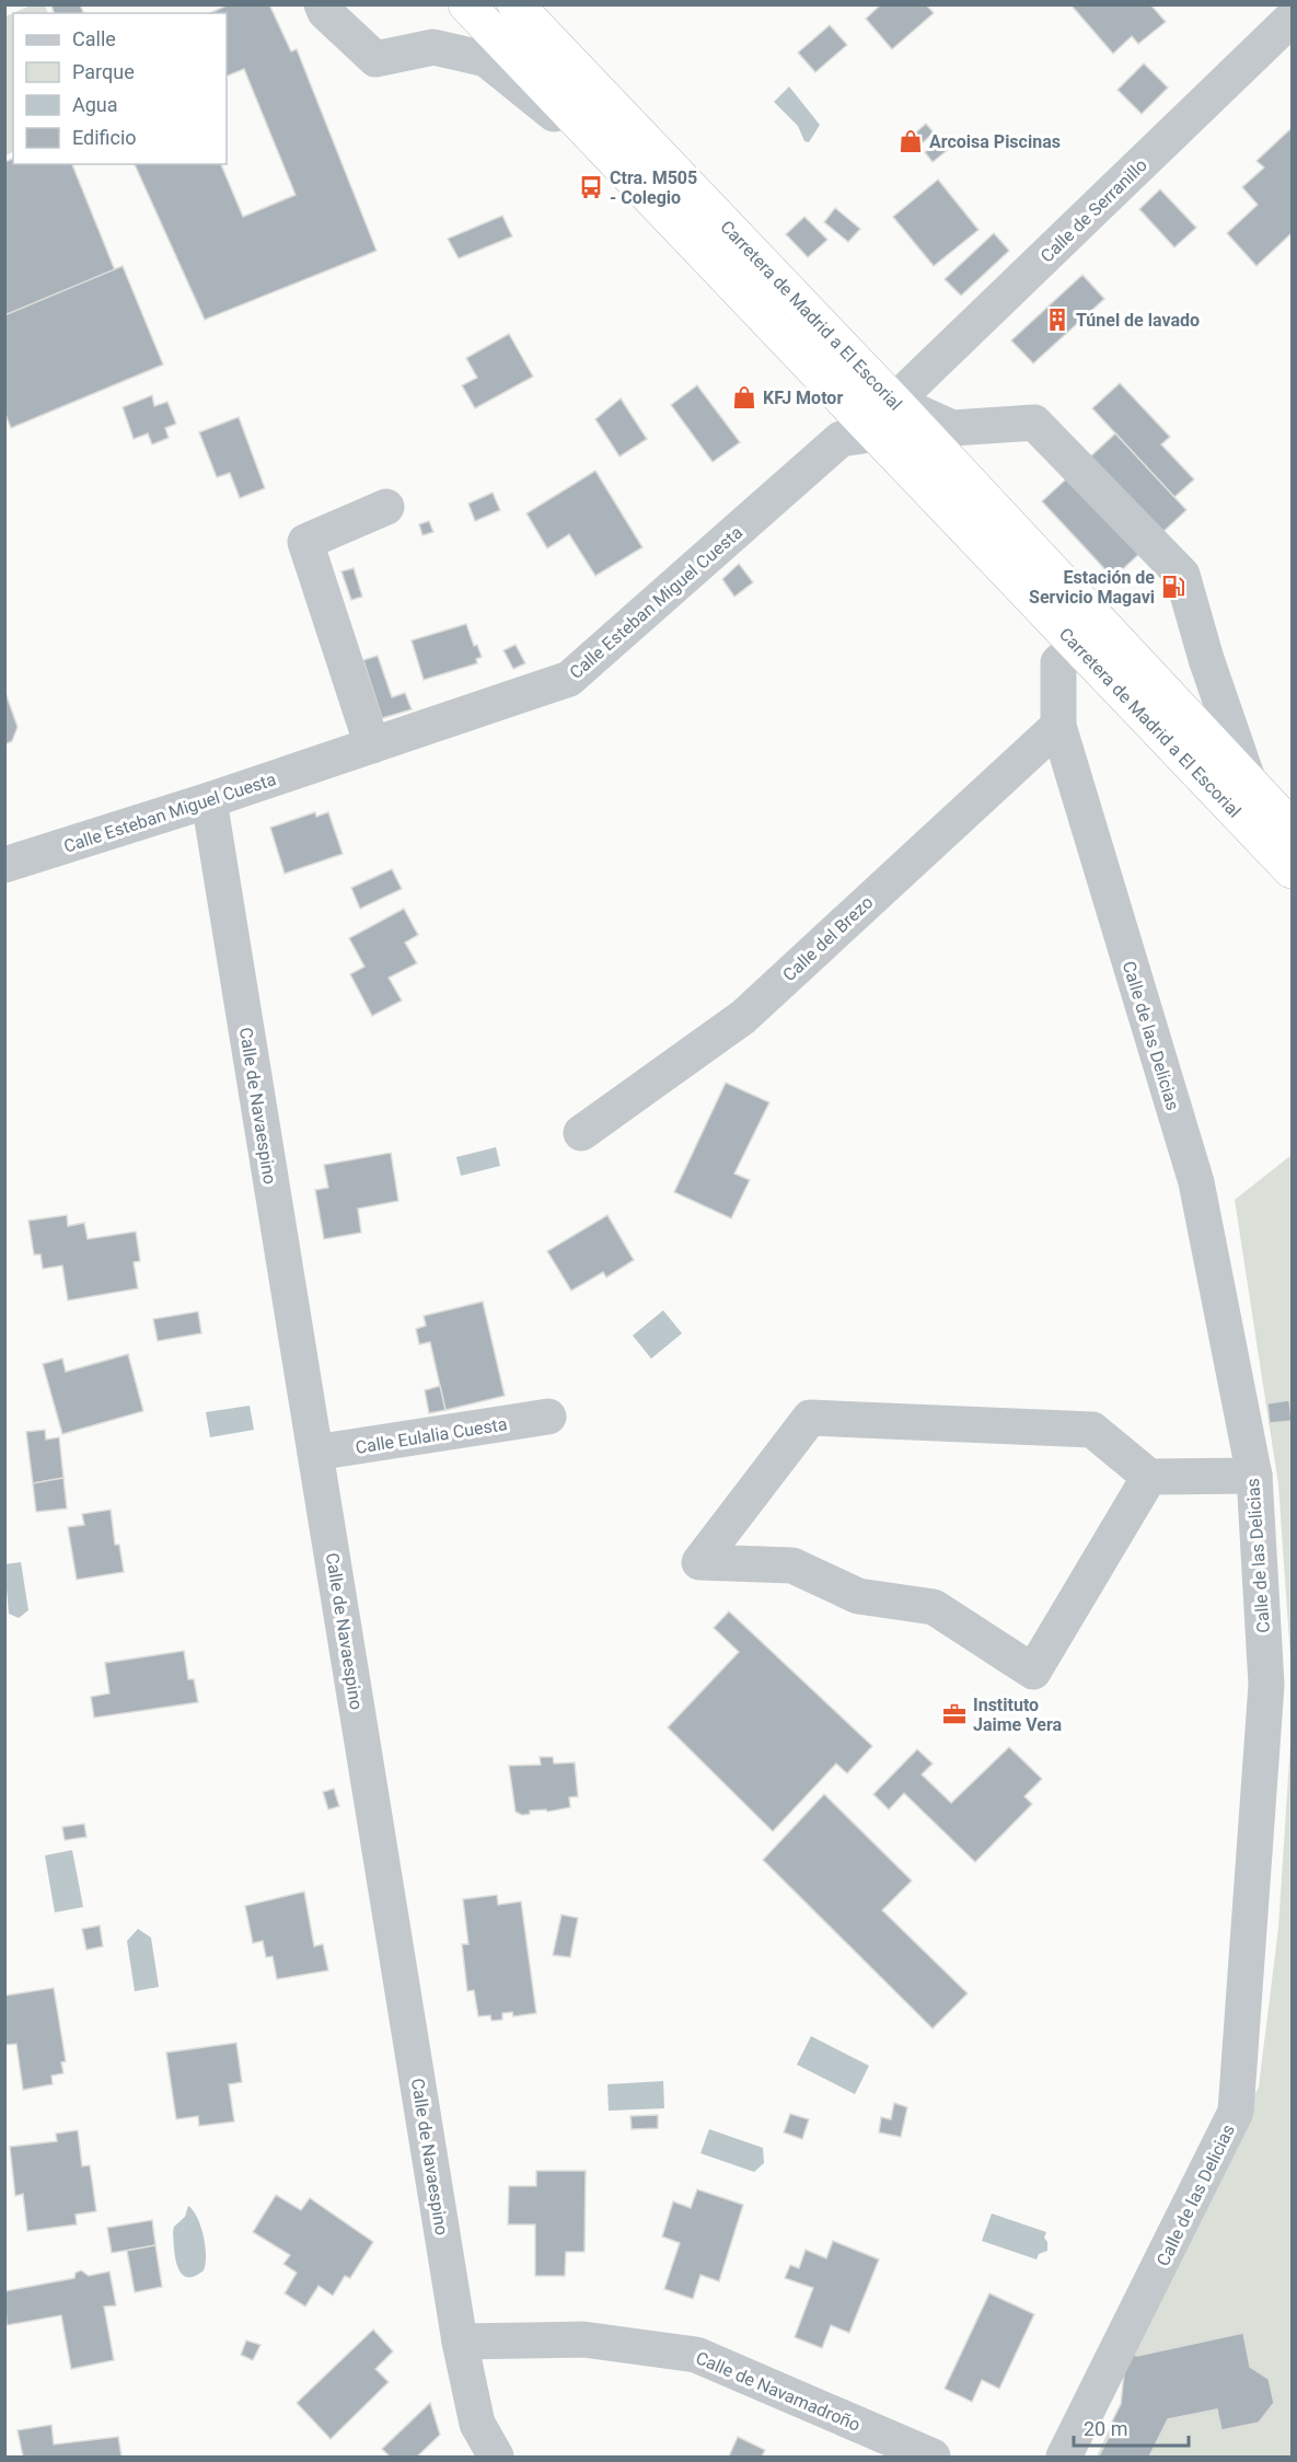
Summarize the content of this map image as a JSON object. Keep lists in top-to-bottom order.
{
  "streets": {
    "highway": ["Carretera de Madrid a El Escorial"],
    "street": [
      "Calle de Serranillo",
      "Calle Esteban Miguel Cuesta",
      "Calle del Brezo",
      "Calle de las Delicias",
      "Calle de Navaespino",
      "Calle Eulalia Cuesta",
      "Calle de Navamadroño"
    ]
  },
  "crossings": [
    ["Calle de Serranillo", "Carretera de Madrid a El Escorial"],
    ["Carretera de Madrid a El Escorial", "Calle Esteban Miguel Cuesta"],
    ["Carretera de Madrid a El Escorial", "Calle de las Delicias"],
    ["Calle Esteban Miguel Cuesta", "Calle de Navaespino"],
    ["Calle del Brezo", "Calle de las Delicias"],
    ["Calle de Navaespino", "Calle Eulalia Cuesta"],
    ["Calle de Navaespino", "Calle de Navamadroño"]
  ],
  "places": {
    "shop": ["Arcoisa Piscinas", "KFJ Motor"],
    "bus stop": ["Ctra. M505 - Colegio"],
    "building": ["Túnel de lavado"],
    "fuel station": ["Estación de Servicio Magavi"],
    "office": ["Instituto Jaime Vera"]
  },
  "legend": [
    "Calle",
    "Parque",
    "Agua",
    "Edificio"
  ],
  "scale_bar": "20 m"
}
